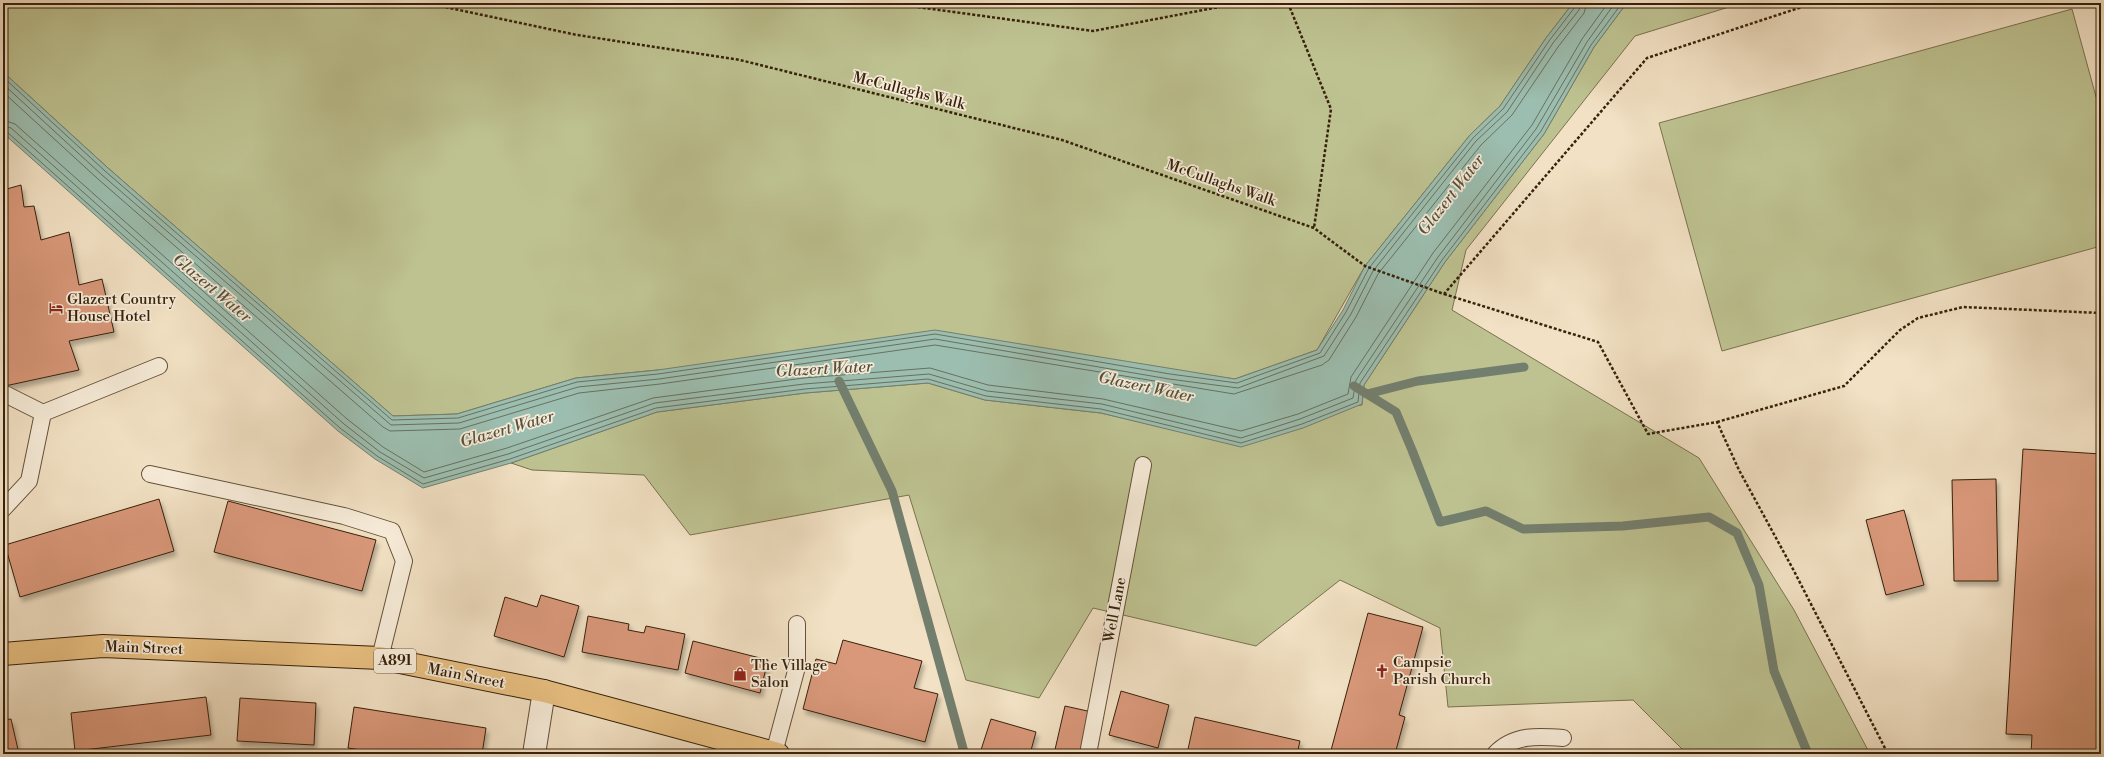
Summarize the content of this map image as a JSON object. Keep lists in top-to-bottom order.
{
  "streets": {
    "main road": ["Main Street", "A891"],
    "lane": ["Well Lane"],
    "path": ["McCullaghs Walk"]
  },
  "water": ["Glazert Water"],
  "places": {
    "hotel": ["Glazert Country House Hotel"],
    "church": ["Campsie Parish Church"],
    "shop": ["The Village Salon"]
  }
}
